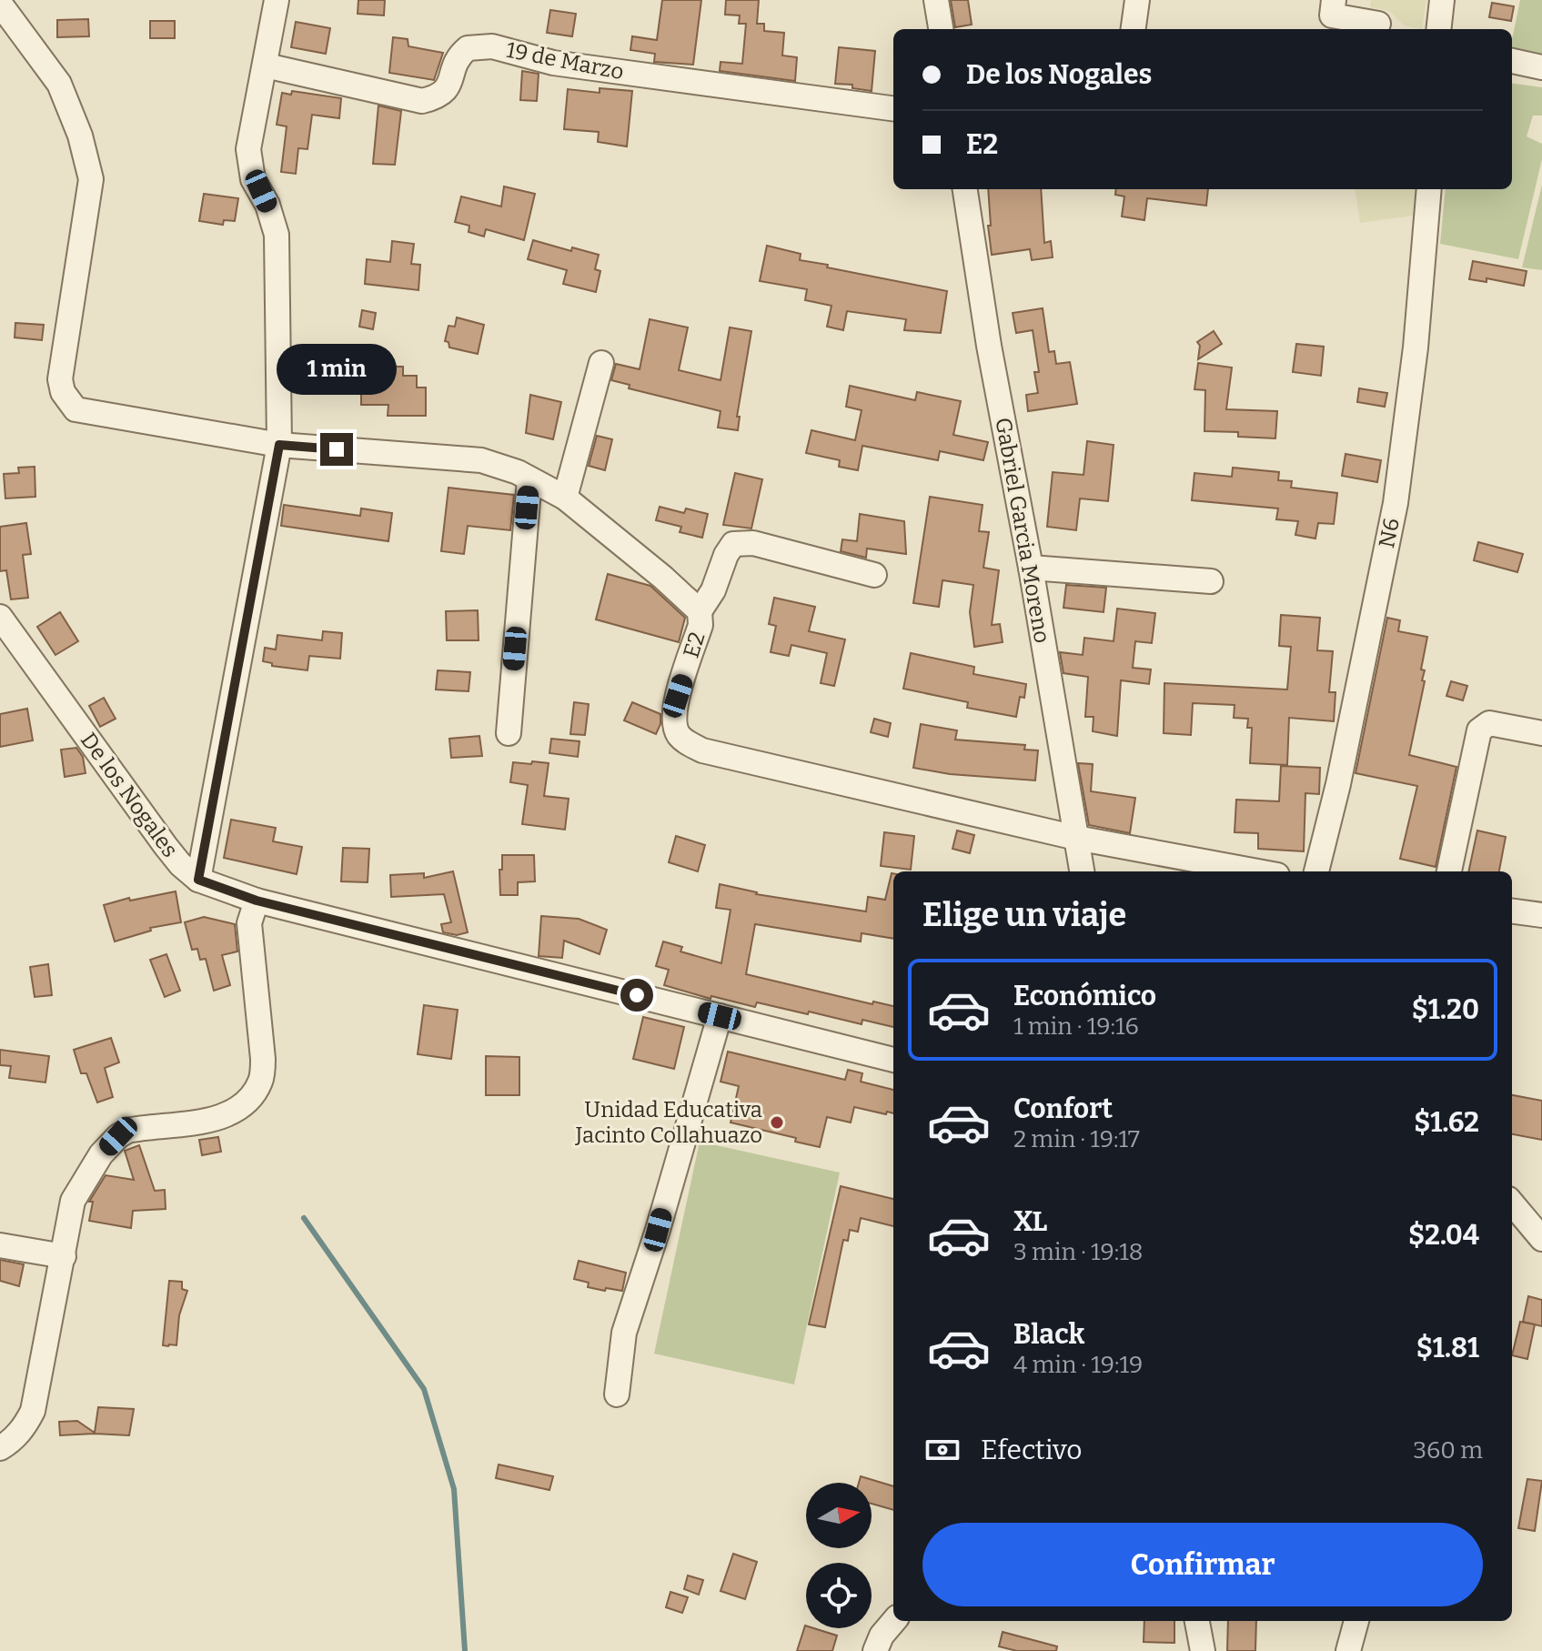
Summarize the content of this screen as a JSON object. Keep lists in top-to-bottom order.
{
  "streets": {
    "street": [
      "19 de Marzo",
      "Gabriel Garcia Moreno",
      "N6",
      "E2",
      "De los Nogales"
    ]
  },
  "crossings": [
    ["Gabriel Garcia Moreno", "E2"]
  ],
  "places": ["Unidad Educativa Jacinto Collahuazo"],
  "north": "right",
  "page": {
    "banner": ["De los Nogales", "E2"],
    "bubble": "1 min",
    "heading": "Elige un viaje",
    "list": [
      {
        "name": "Económico",
        "note": "1 min · 19:16",
        "value": "$1.20"
      },
      {
        "name": "Confort",
        "note": "2 min · 19:17",
        "value": "$1.62"
      },
      {
        "name": "XL",
        "note": "3 min · 19:18",
        "value": "$2.04"
      },
      {
        "name": "Black",
        "note": "4 min · 19:19",
        "value": "$1.81"
      }
    ],
    "pay": ["Efectivo", "360 m"],
    "buttons": "Confirmar"
  }
}
